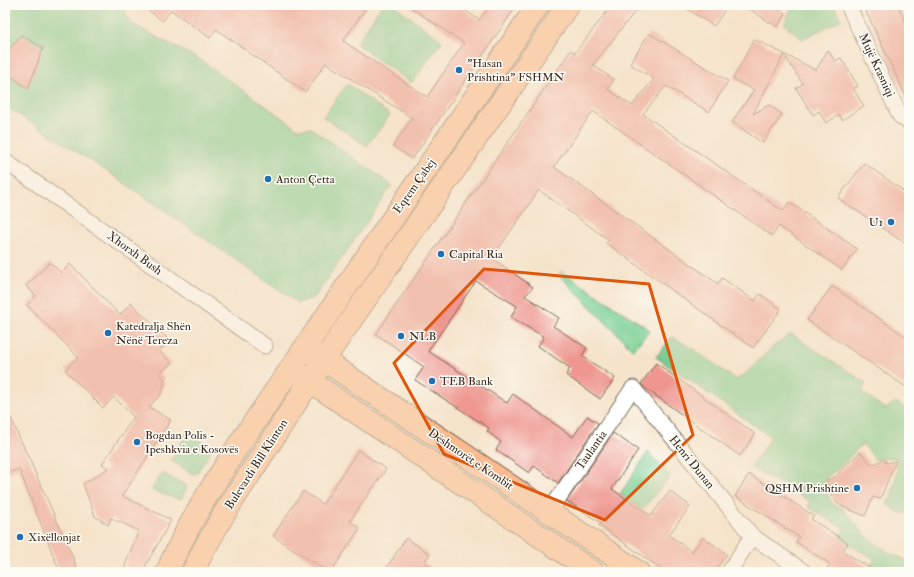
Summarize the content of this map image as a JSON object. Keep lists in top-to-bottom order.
{
  "streets": {
    "main road": ["Eqrem Çabej", "Dëshmorët e Kombit", "Bulevardi Bill Klinton"],
    "street": [
      "Mujë Krasniqi",
      "Xhorxh Bush",
      "Taulantia",
      "Henri Dunan"
    ]
  },
  "crossings": [
    ["Eqrem Çabej", "Dëshmorët e Kombit"],
    ["Eqrem Çabej", "Bulevardi Bill Klinton"],
    ["Taulantia", "Dëshmorët e Kombit"],
    ["Taulantia", "Henri Dunan"],
    ["Dëshmorët e Kombit", "Bulevardi Bill Klinton"]
  ],
  "places": [
    "\"Hasan Prishtina\" FSHMN",
    "Anton Çetta",
    "U1",
    "Capital Ria",
    "Katedralja Shën Nënë Tereza",
    "NLB",
    "TEB Bank",
    "Bogdan Polis - Ipeshkvia e Kosovës",
    "QSHM Prishtine",
    "Xixëllonjat"
  ]
}
